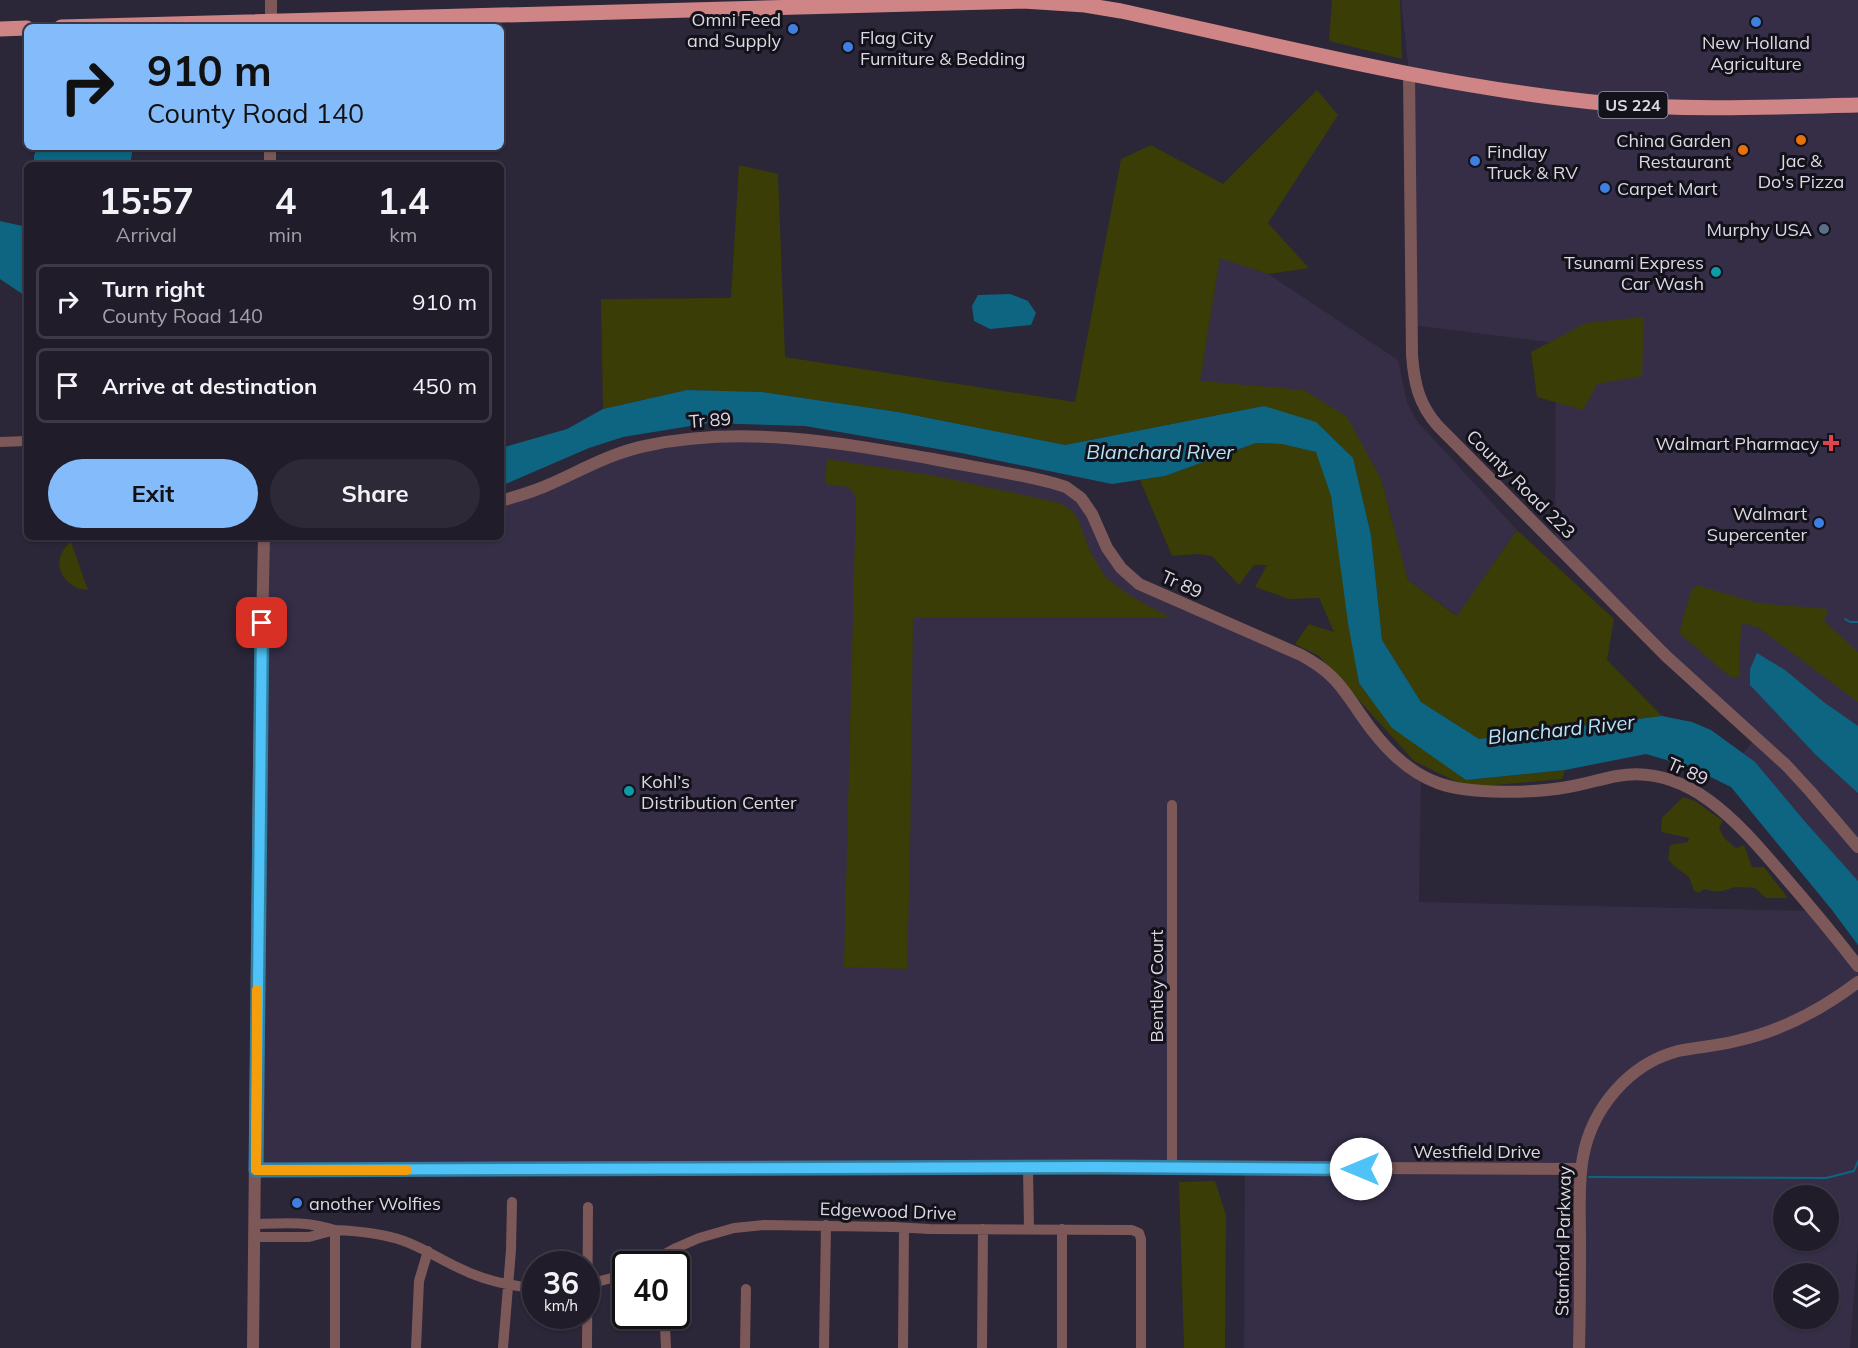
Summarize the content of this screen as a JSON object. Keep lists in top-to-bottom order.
{
  "streets": {
    "main road": ["US 224"],
    "street": [
      "Tr 89",
      "County Road 223",
      "Bentley Court",
      "Westfield Drive",
      "Edgewood Drive",
      "Stanford Parkway"
    ]
  },
  "crossings": [
    ["US 224", "County Road 223"],
    ["Bentley Court", "Westfield Drive"],
    ["Westfield Drive", "Stanford Parkway"]
  ],
  "water": ["Blanchard River"],
  "places": {
    "other": [
      "New Holland Agriculture",
      "Omni Feed and Supply",
      "Flag City Furniture & Bedding",
      "Jac & Do's Pizza",
      "China Garden Restaurant",
      "Findlay Truck & RV",
      "Carpet Mart",
      "Murphy USA",
      "Tsunami Express Car Wash",
      "Walmart Supercenter",
      "Kohl’s Distribution Center",
      "another Wolfies"
    ],
    "health": ["Walmart Pharmacy"]
  },
  "page": {
    "turn": ["910 m", "County Road 140"],
    "eta": [
      "15:57",
      "Arrival",
      "4",
      "min",
      "1.4",
      "km"
    ],
    "list": [
      {
        "name": "Turn right",
        "note": "County Road 140",
        "value": "910 m"
      },
      {
        "name": "Arrive at destination",
        "value": "450 m"
      }
    ],
    "buttons": ["Exit", "Share"],
    "speed": "36 km/h",
    "limit": "40"
  }
}
